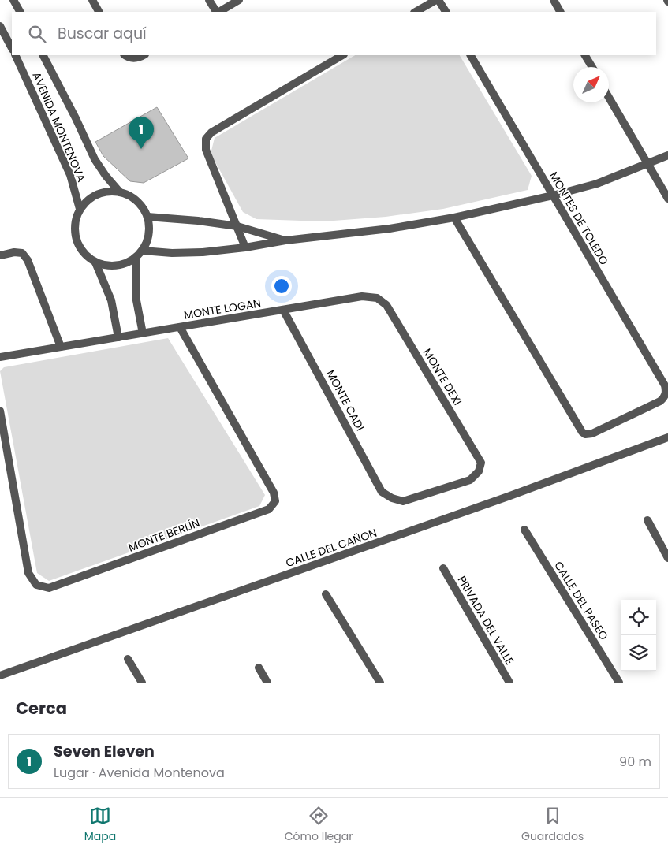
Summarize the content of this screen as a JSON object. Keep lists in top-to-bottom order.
{
  "streets": {
    "street": [
      "AVENIDA MONTENOVA",
      "MONTES DE TOLEDO",
      "MONTE LOGAN",
      "MONTE DEXI",
      "MONTE CADI",
      "MONTE BERLÍN",
      "CALLE DEL CAÑON",
      "CALLE DEL PASEO",
      "PRIVADA DEL VALLE"
    ]
  },
  "crossings": [
    ["MONTE LOGAN", "MONTE DEXI"],
    ["MONTE LOGAN", "MONTE CADI"],
    ["MONTE LOGAN", "MONTE BERLÍN"],
    ["MONTE DEXI", "MONTE CADI"]
  ],
  "north": "top right",
  "page": {
    "search": "Buscar aquí",
    "pins": "1",
    "heading": "Cerca",
    "list": [
      {
        "mark": "1",
        "name": "Seven Eleven",
        "note": "Lugar · Avenida Montenova",
        "value": "90 m"
      }
    ],
    "nav": ["Mapa", "Cómo llegar", "Guardados"]
  }
}
